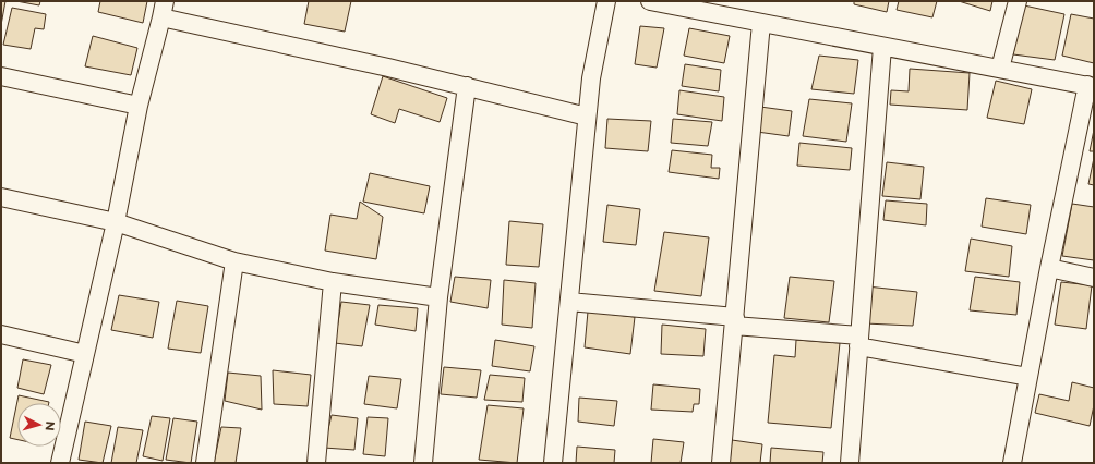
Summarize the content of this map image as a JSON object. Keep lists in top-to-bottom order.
{
  "north": "right"
}
